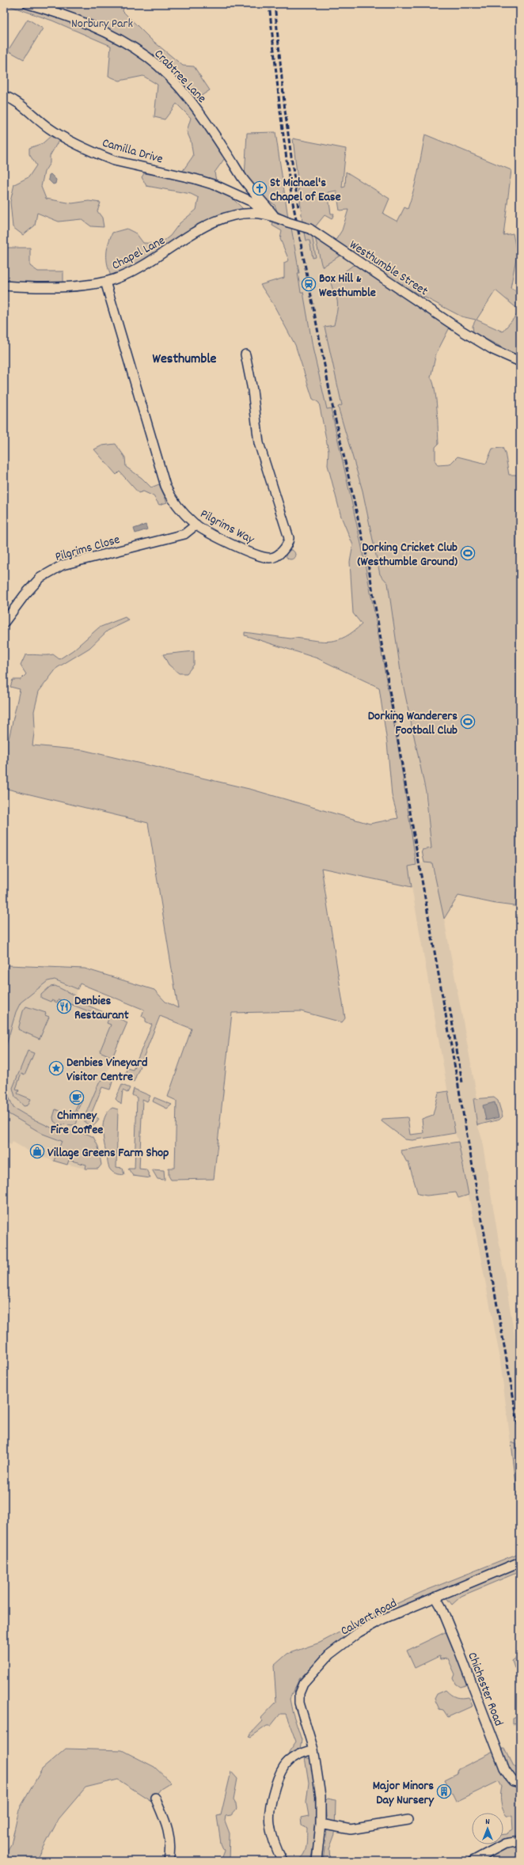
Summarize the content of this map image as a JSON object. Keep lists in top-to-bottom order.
{
  "streets": {
    "street": [
      "Crabtree Lane",
      "Camilla Drive",
      "Chapel Lane",
      "Westhumble Street",
      "Pilgrims Way",
      "Pilgrims Close",
      "Calvert Road",
      "Chichester Road"
    ]
  },
  "crossings": [
    ["Crabtree Lane", "Camilla Drive"],
    ["Crabtree Lane", "Chapel Lane"],
    ["Crabtree Lane", "Westhumble Street"],
    ["Camilla Drive", "Chapel Lane"],
    ["Camilla Drive", "Westhumble Street"],
    ["Chapel Lane", "Westhumble Street"],
    ["Chapel Lane", "Pilgrims Way"],
    ["Pilgrims Way", "Pilgrims Close"],
    ["Calvert Road", "Chichester Road"]
  ],
  "districts": ["Westhumble"],
  "parks": ["Norbury Park"],
  "places": {
    "church": ["St Michael's Chapel of Ease"],
    "station": ["Box Hill & Westhumble"],
    "sports": ["Dorking Cricket Club (Westhumble Ground)", "Dorking Wanderers Football Club"],
    "restaurant": ["Denbies Restaurant"],
    "place": ["Denbies Vineyard Visitor Centre"],
    "cafe": ["Chimney Fire Coffee"],
    "shop": ["Village Greens Farm Shop"],
    "building": ["Major Minors Day Nursery"]
  },
  "north": "top"
}
